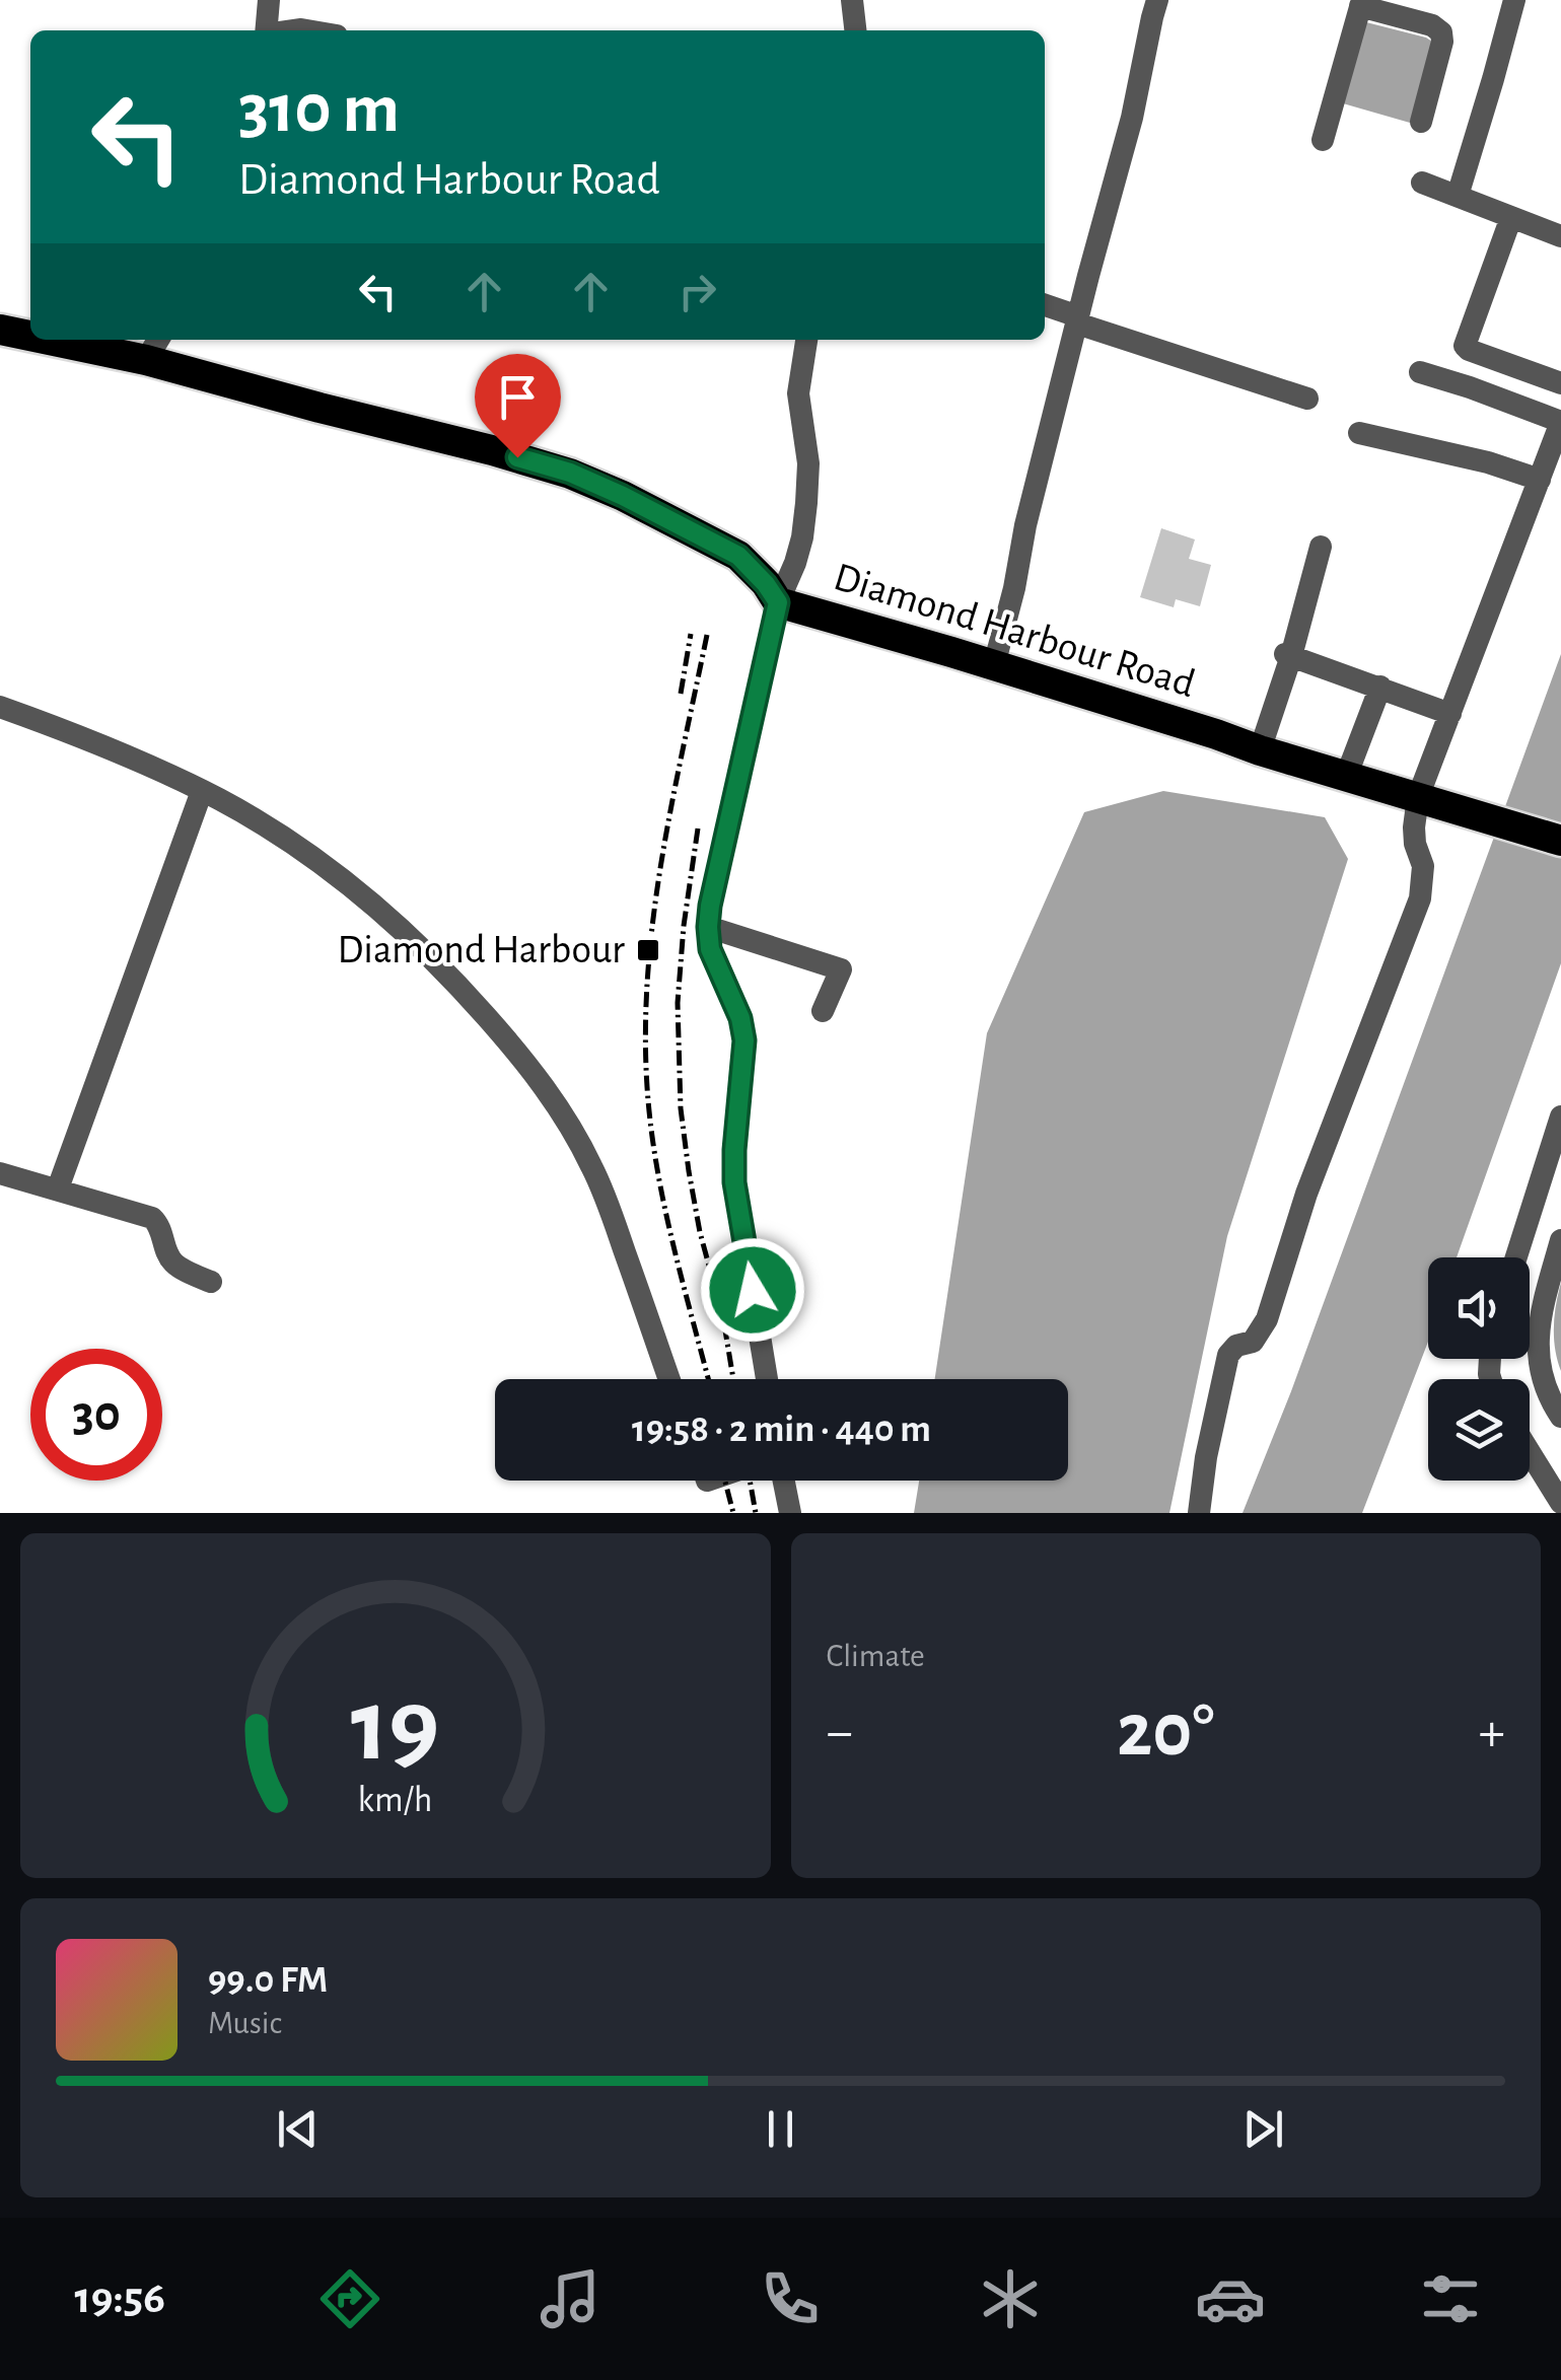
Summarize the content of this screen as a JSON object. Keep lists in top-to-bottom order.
{
  "streets": {
    "highway": ["Diamond Harbour Road"]
  },
  "places": {
    "transit": ["Diamond Harbour"]
  },
  "page": {
    "turn": ["310 m", "Diamond Harbour Road"],
    "limit": "30",
    "trip": "19:58 · 2 min · 440 m",
    "tile": "Climate",
    "heat": ["−", "20°", "+"],
    "song": ["99.0 FM", "Music"],
    "tabs": "19:56",
    "gauge": ["19", "km/h"]
  }
}
